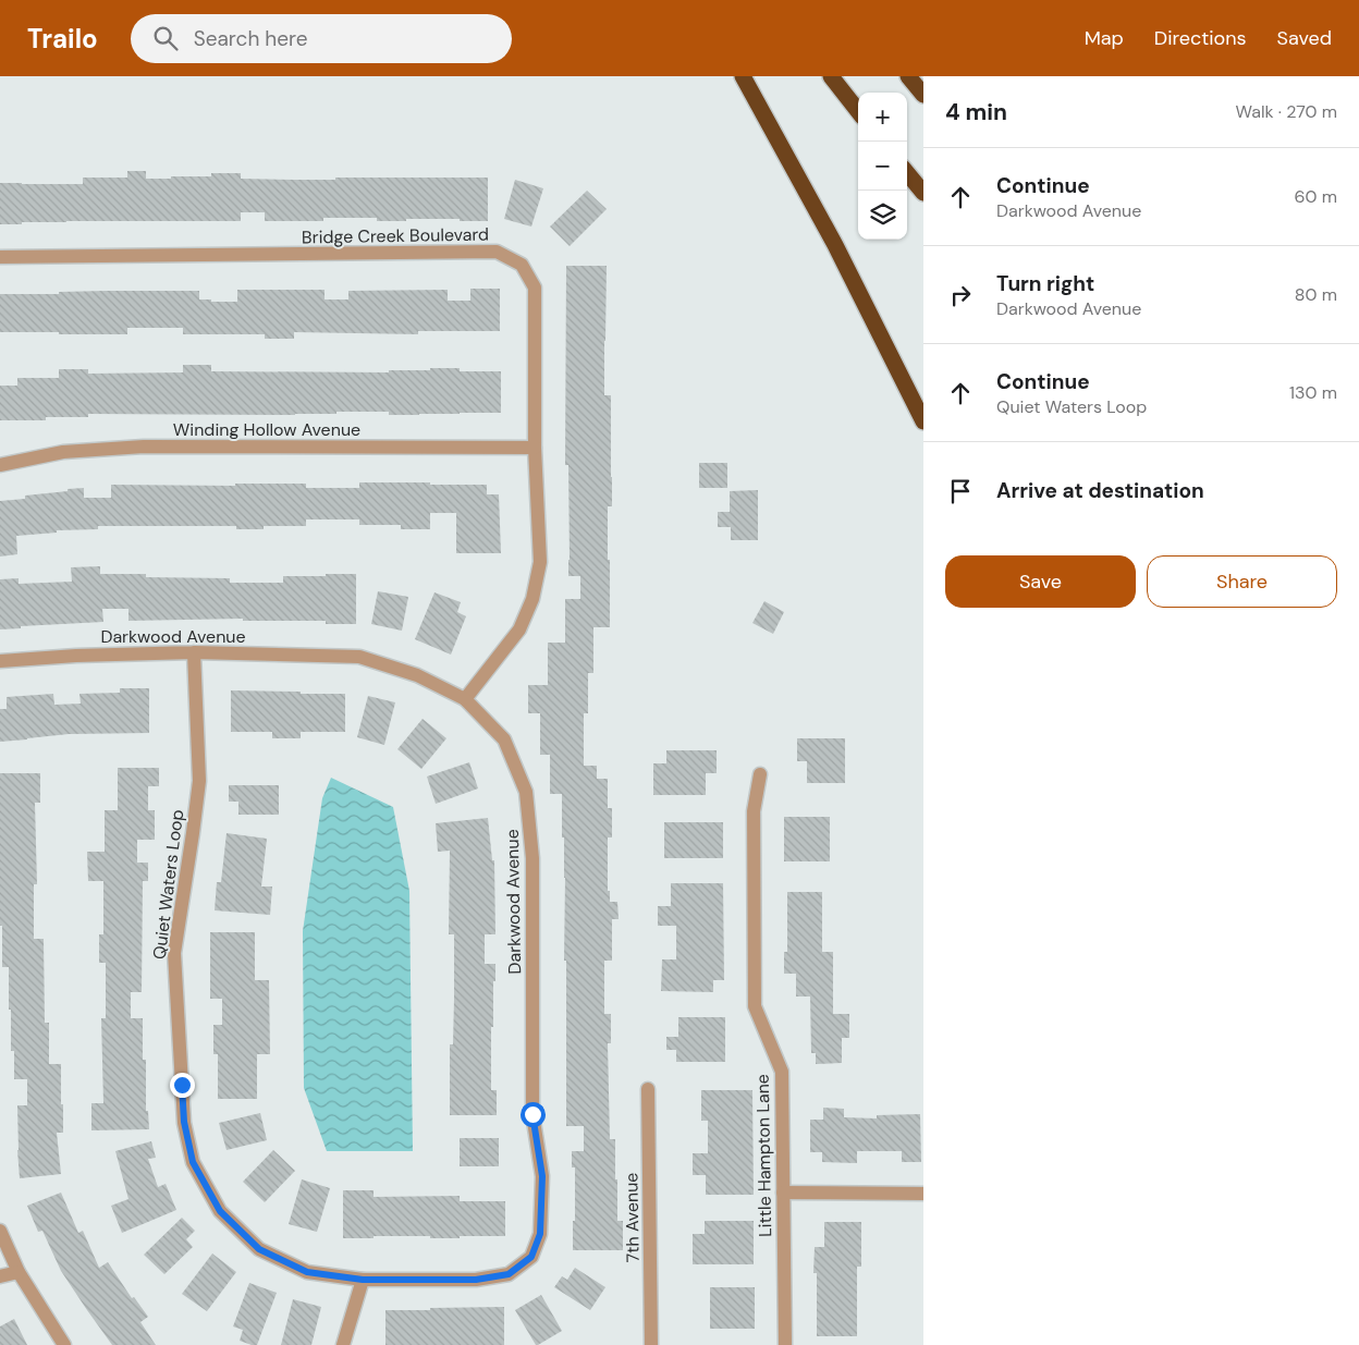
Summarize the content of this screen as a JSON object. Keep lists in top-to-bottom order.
{
  "streets": {
    "street": [
      "Bridge Creek Boulevard",
      "Winding Hollow Avenue",
      "Darkwood Avenue",
      "Quiet Waters Loop",
      "Little Hampton Lane",
      "7th Avenue"
    ]
  },
  "crossings": [
    ["Bridge Creek Boulevard", "Winding Hollow Avenue"],
    ["Bridge Creek Boulevard", "Darkwood Avenue"],
    ["Darkwood Avenue", "Quiet Waters Loop"]
  ],
  "page": {
    "header": "Trailo",
    "search": "Search here",
    "nav": ["Map", "Directions", "Saved"],
    "heading": ["4 min", "Walk · 270 m"],
    "map_buttons": ["+", "−"],
    "list": [
      ["Continue", "Darkwood Avenue", "60 m"],
      ["Turn right", "Darkwood Avenue", "80 m"],
      ["Continue", "Quiet Waters Loop", "130 m"],
      "Arrive at destination"
    ],
    "buttons": ["Save", "Share"]
  }
}
